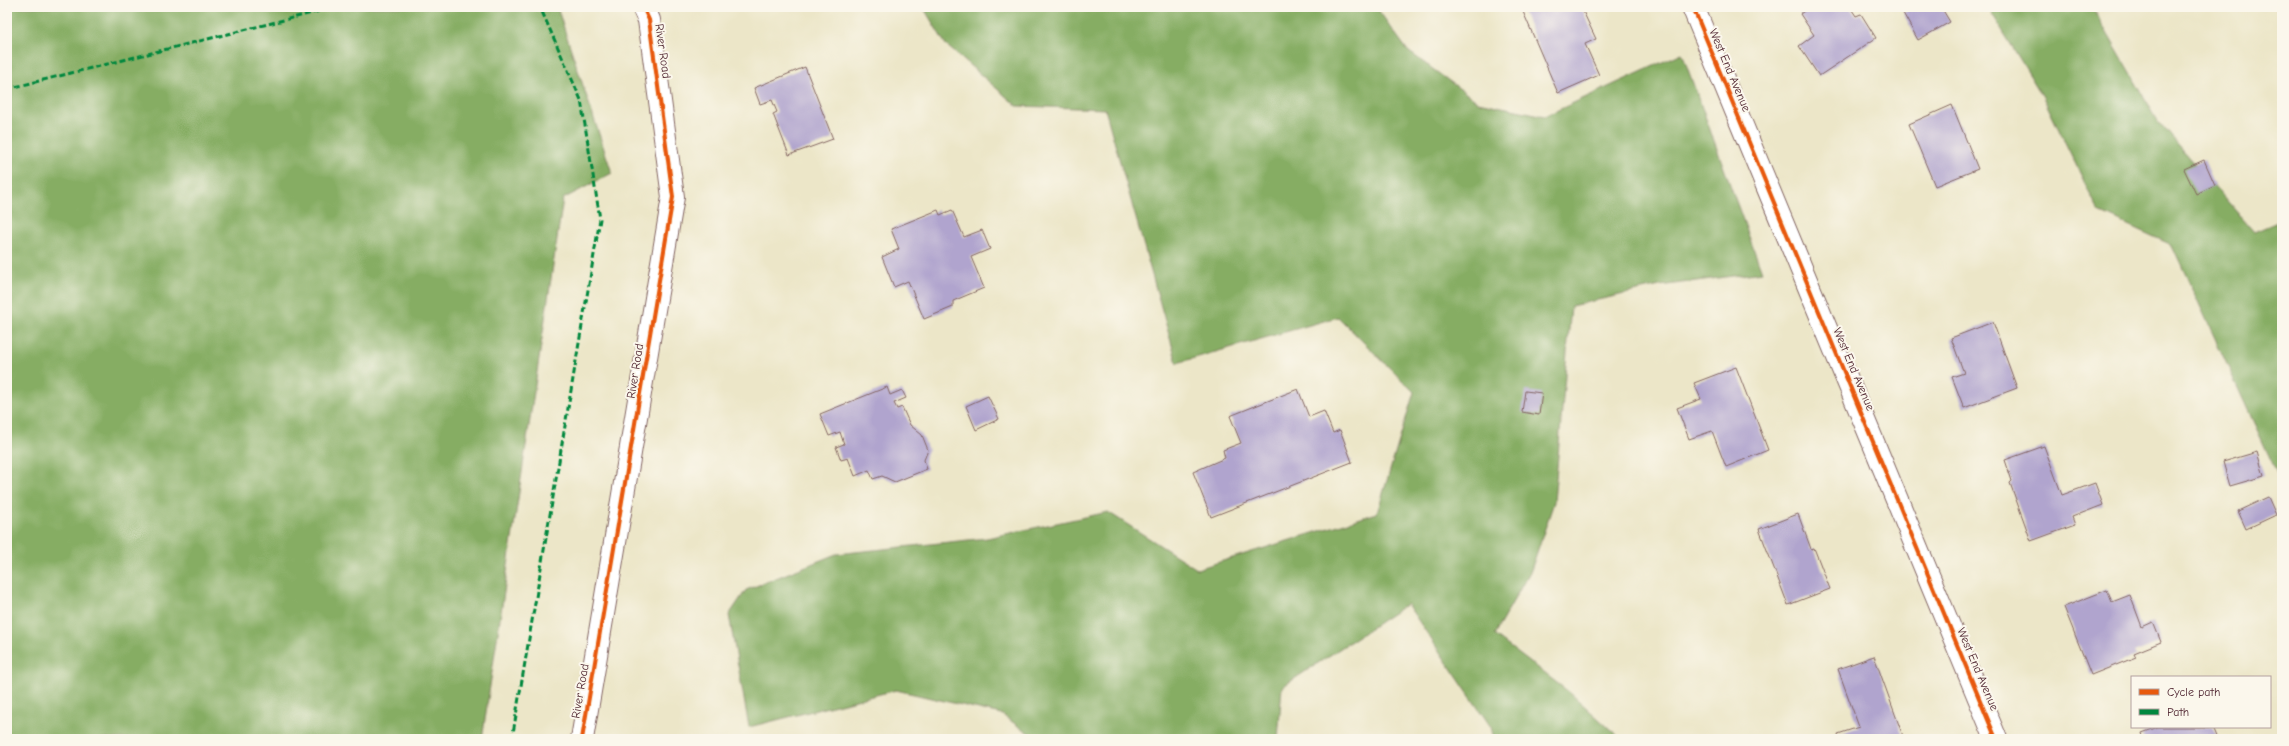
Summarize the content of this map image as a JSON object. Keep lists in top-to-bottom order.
{
  "streets": {
    "street": ["River Road", "West End Avenue"]
  },
  "legend": ["Cycle path", "Path"]
}
